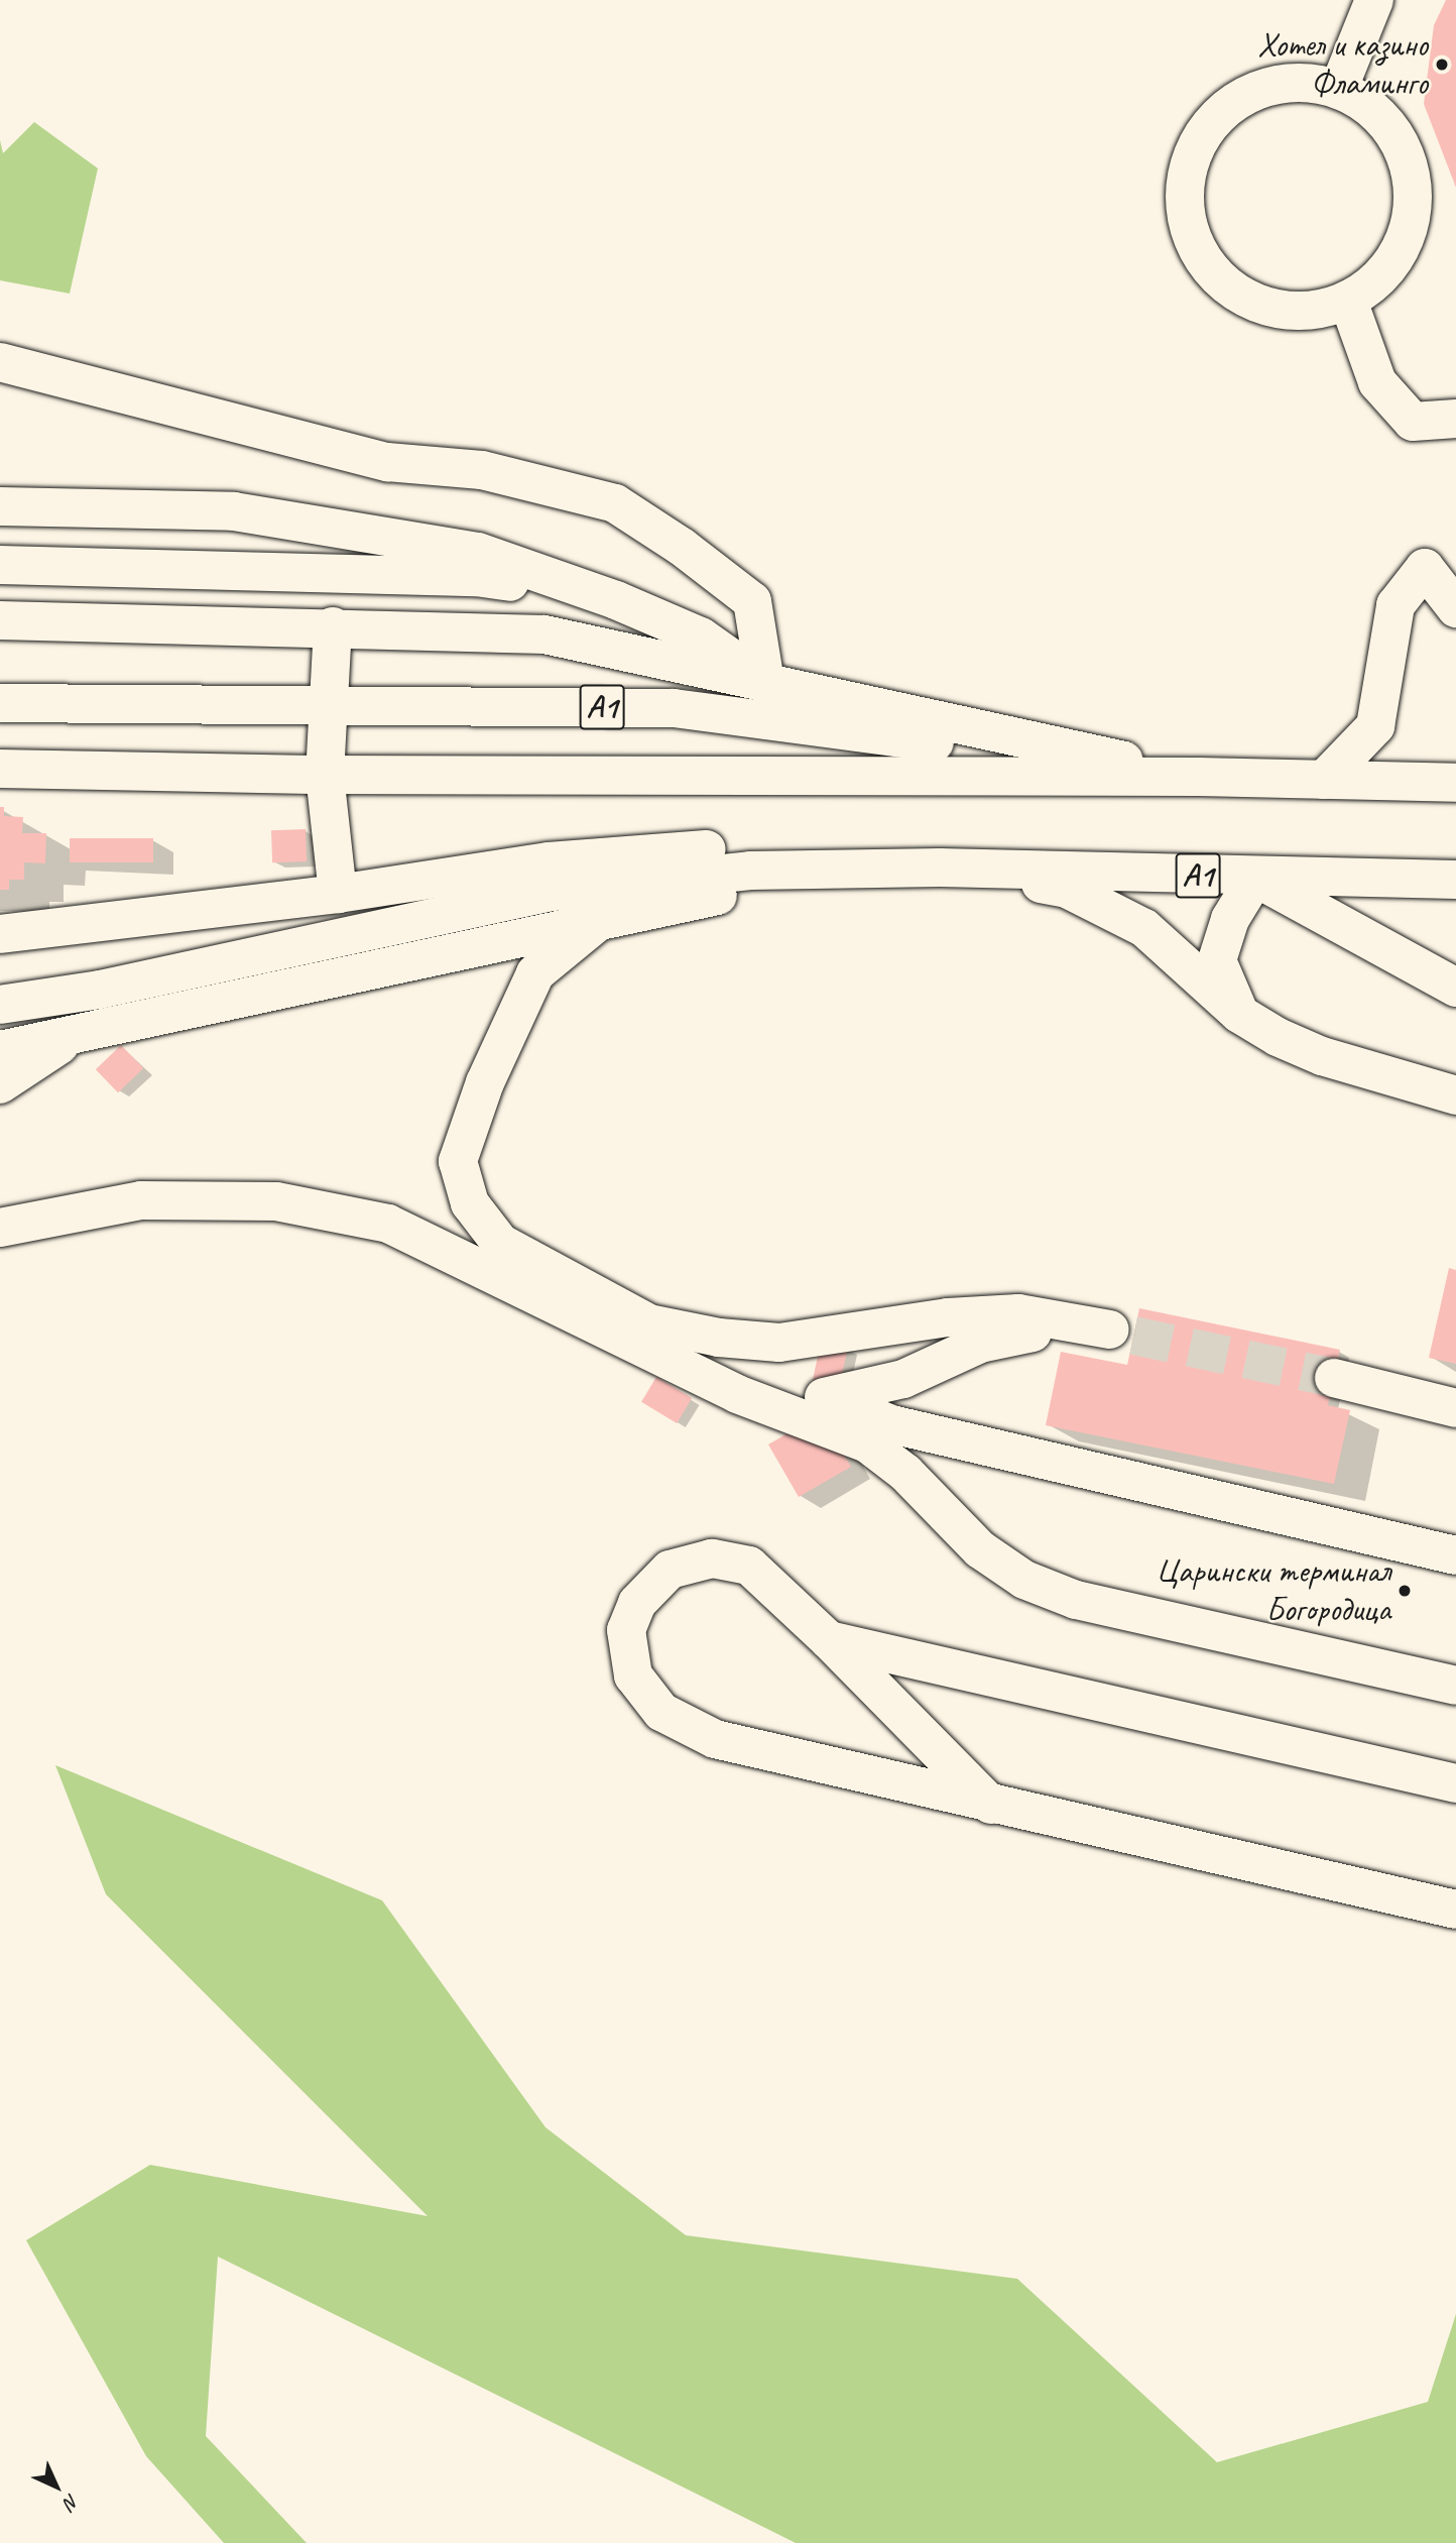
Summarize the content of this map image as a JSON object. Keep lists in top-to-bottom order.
{
  "streets": {
    "main road": ["A1"]
  },
  "places": ["Хотел и казино Фламинго", "Царински терминал Богородица"],
  "north": "bottom right"
}
